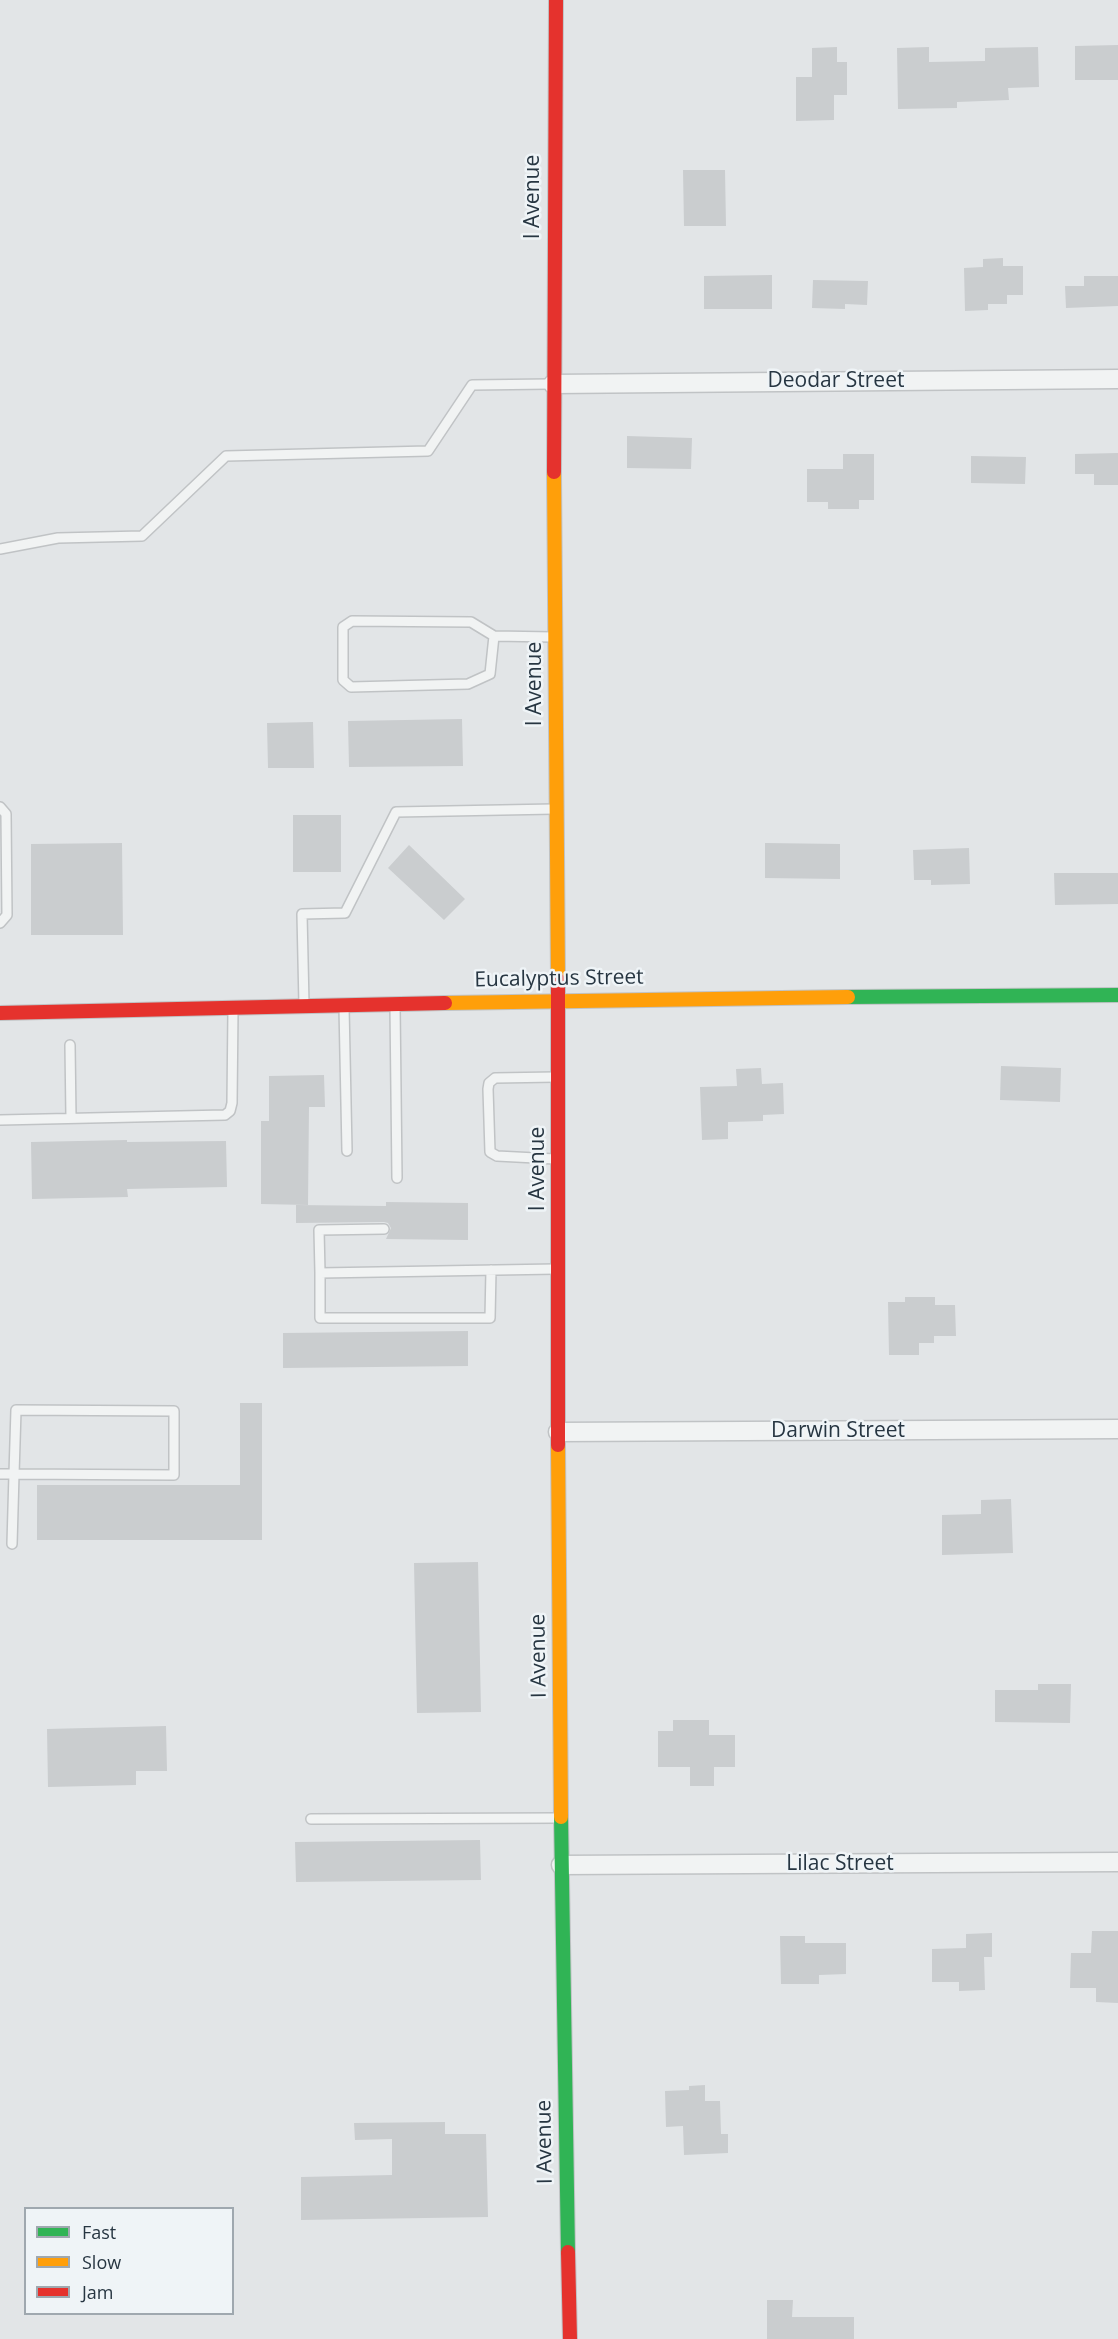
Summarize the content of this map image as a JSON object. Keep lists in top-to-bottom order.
{
  "streets": {
    "main road": ["I Avenue", "Eucalyptus Street"],
    "street": ["Deodar Street", "Darwin Street", "Lilac Street"]
  },
  "crossings": [
    ["I Avenue", "Deodar Street"],
    ["I Avenue", "Eucalyptus Street"],
    ["I Avenue", "Darwin Street"],
    ["I Avenue", "Lilac Street"]
  ],
  "legend": ["Fast", "Slow", "Jam"]
}
